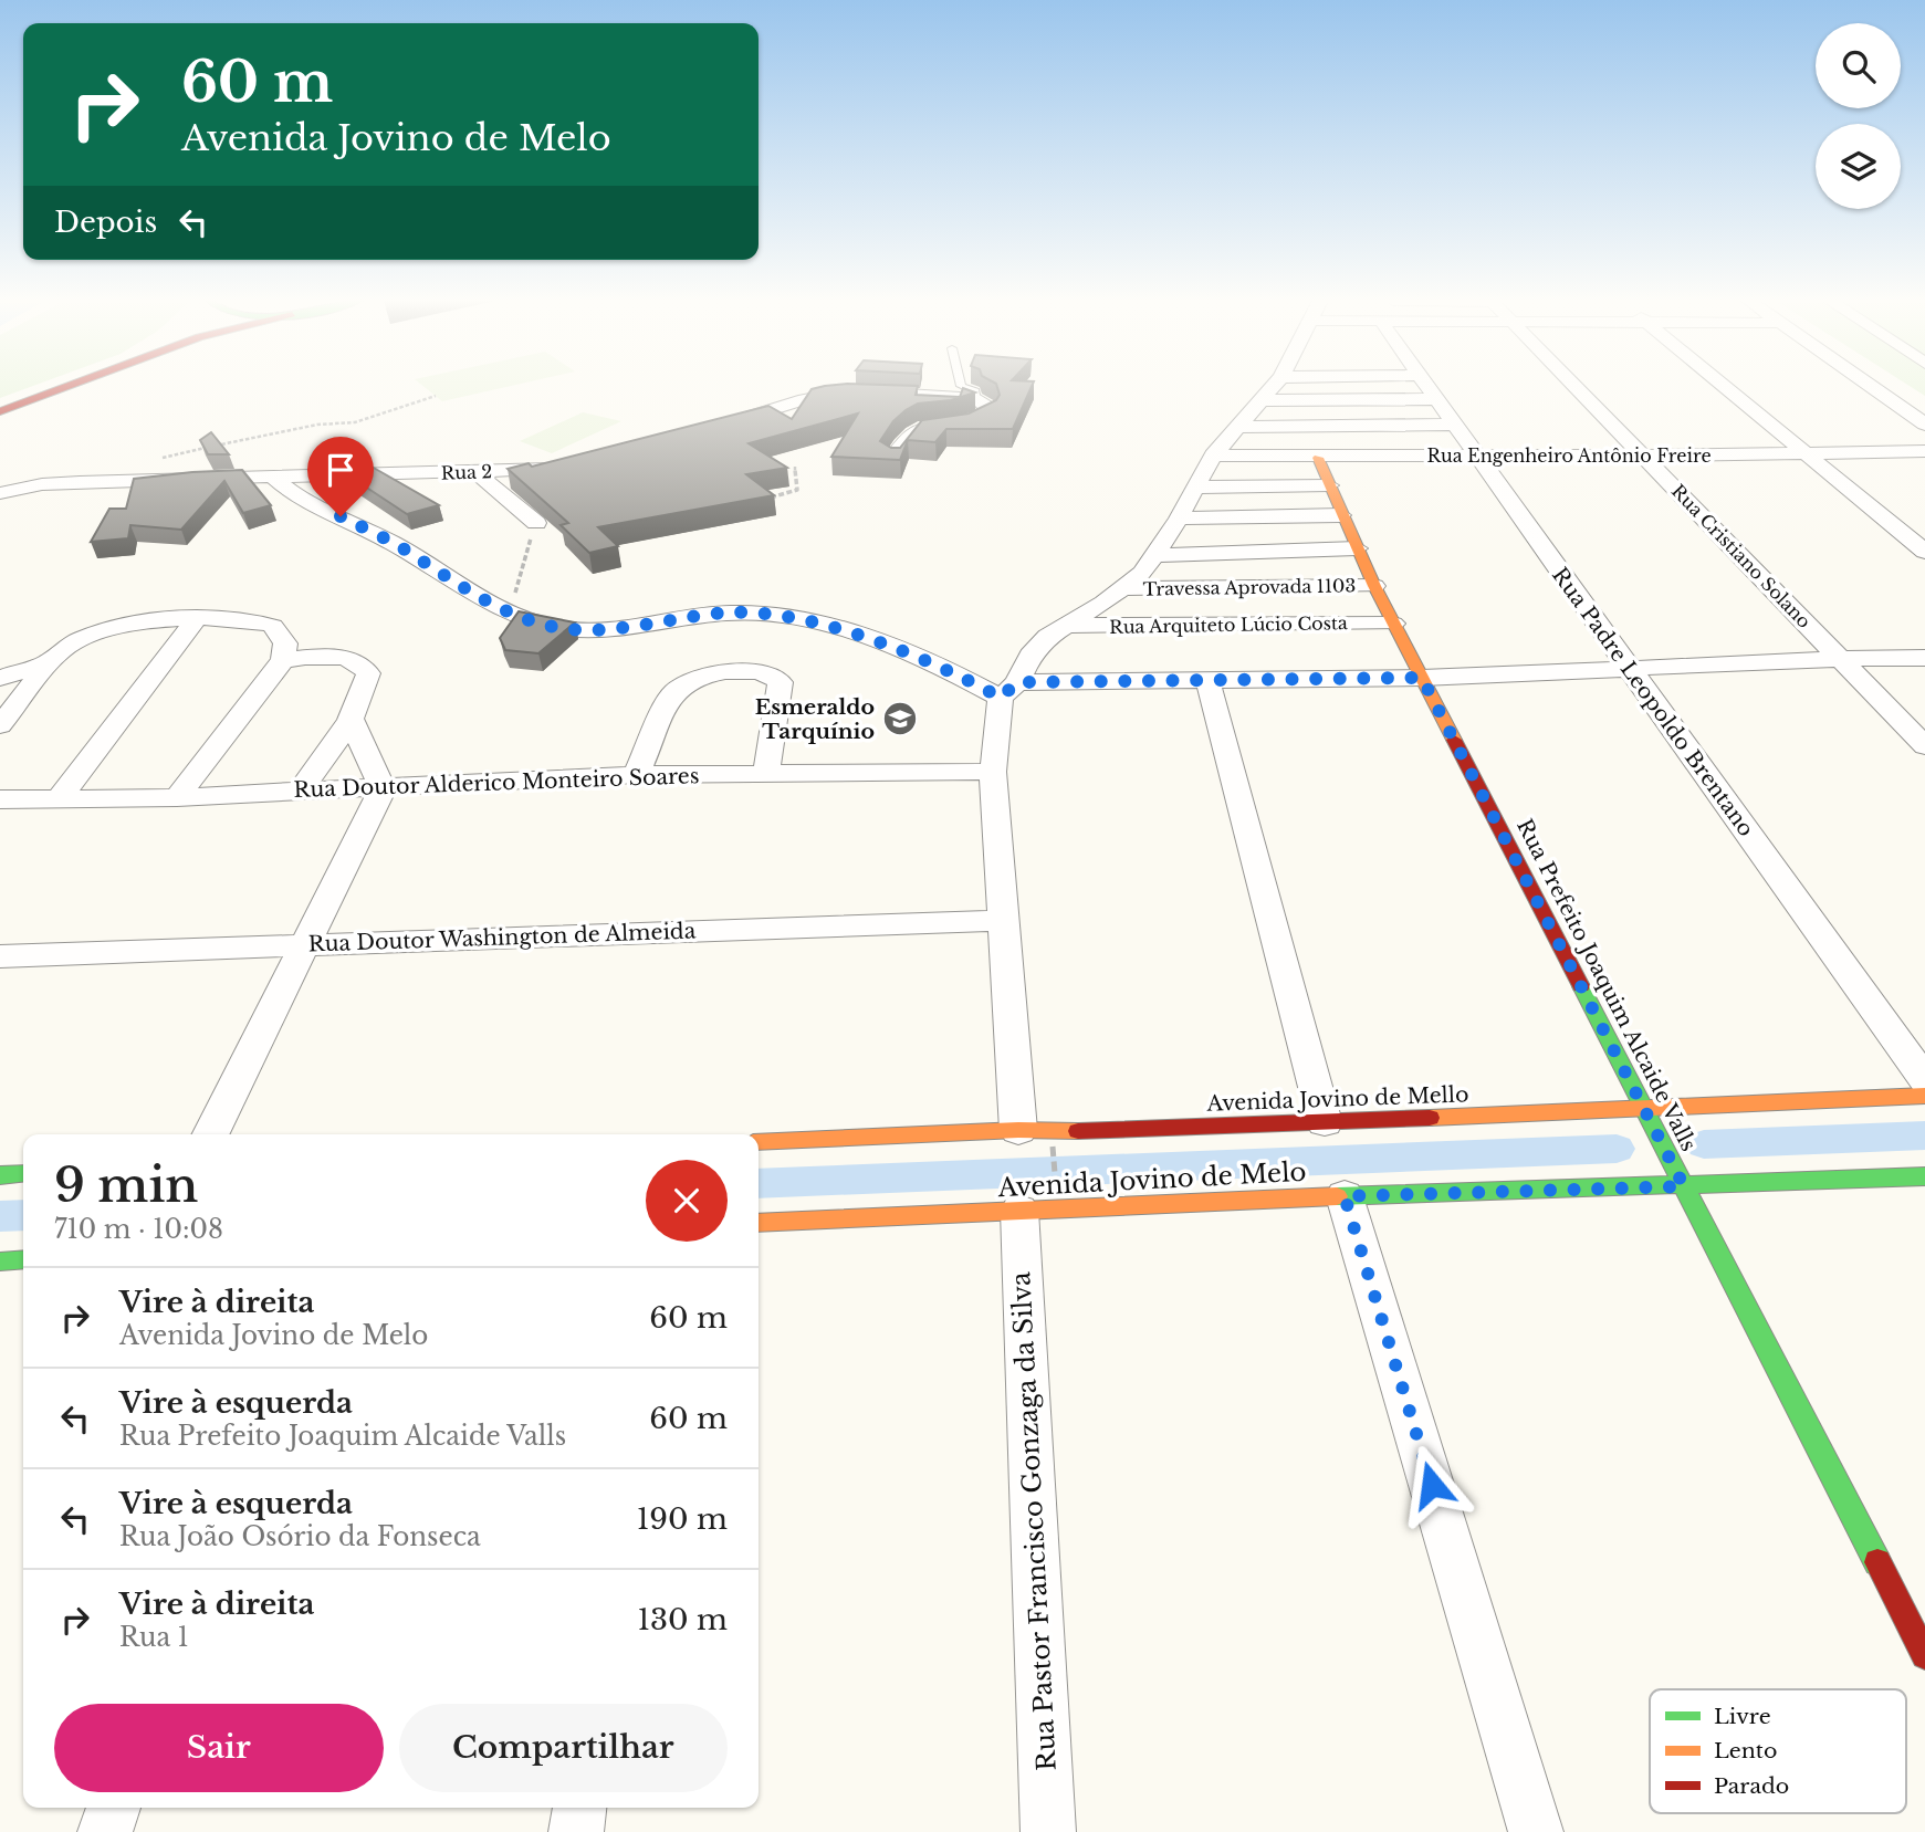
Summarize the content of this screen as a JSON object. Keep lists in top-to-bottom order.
{
  "streets": {
    "main road": ["Rua Prefeito Joaquim Alcaide Valls", "Avenida Jovino de Mello", "Avenida Jovino de Melo"],
    "street": [
      "Rua Engenheiro Antônio Freire",
      "Rua 2",
      "Rua Cristiano Solano",
      "Travessa Aprovada 1103",
      "Rua Arquiteto Lúcio Costa",
      "Rua Padre Leopoldo Brentano",
      "Rua Doutor Alderico Monteiro Soares",
      "Rua Doutor Washington de Almeida",
      "Rua Pastor Francisco Gonzaga da Silva"
    ]
  },
  "crossings": [
    ["Rua Engenheiro Antônio Freire", "Rua Cristiano Solano"],
    ["Rua Engenheiro Antônio Freire", "Rua Padre Leopoldo Brentano"],
    ["Rua Engenheiro Antônio Freire", "Rua Prefeito Joaquim Alcaide Valls"],
    ["Travessa Aprovada 1103", "Rua Prefeito Joaquim Alcaide Valls"],
    ["Rua Arquiteto Lúcio Costa", "Rua Prefeito Joaquim Alcaide Valls"],
    ["Rua Prefeito Joaquim Alcaide Valls", "Avenida Jovino de Mello"],
    ["Rua Prefeito Joaquim Alcaide Valls", "Avenida Jovino de Melo"],
    ["Avenida Jovino de Melo", "Rua Pastor Francisco Gonzaga da Silva"]
  ],
  "places": {
    "school or university": ["Esmeraldo Tarquínio"]
  },
  "legend": ["Livre", "Lento", "Parado"],
  "page": {
    "turn": ["60 m", "Avenida Jovino de Melo"],
    "then": "Depois",
    "heading": ["9 min", "710 m · 10:08"],
    "list": [
      {
        "name": "Vire à direita",
        "note": "Avenida Jovino de Melo",
        "value": "60 m"
      },
      {
        "name": "Vire à esquerda",
        "note": "Rua Prefeito Joaquim Alcaide Valls",
        "value": "60 m"
      },
      {
        "name": "Vire à esquerda",
        "note": "Rua João Osório da Fonseca",
        "value": "190 m"
      },
      {
        "name": "Vire à direita",
        "note": "Rua 1",
        "value": "130 m"
      }
    ],
    "buttons": ["Sair", "Compartilhar"]
  }
}
